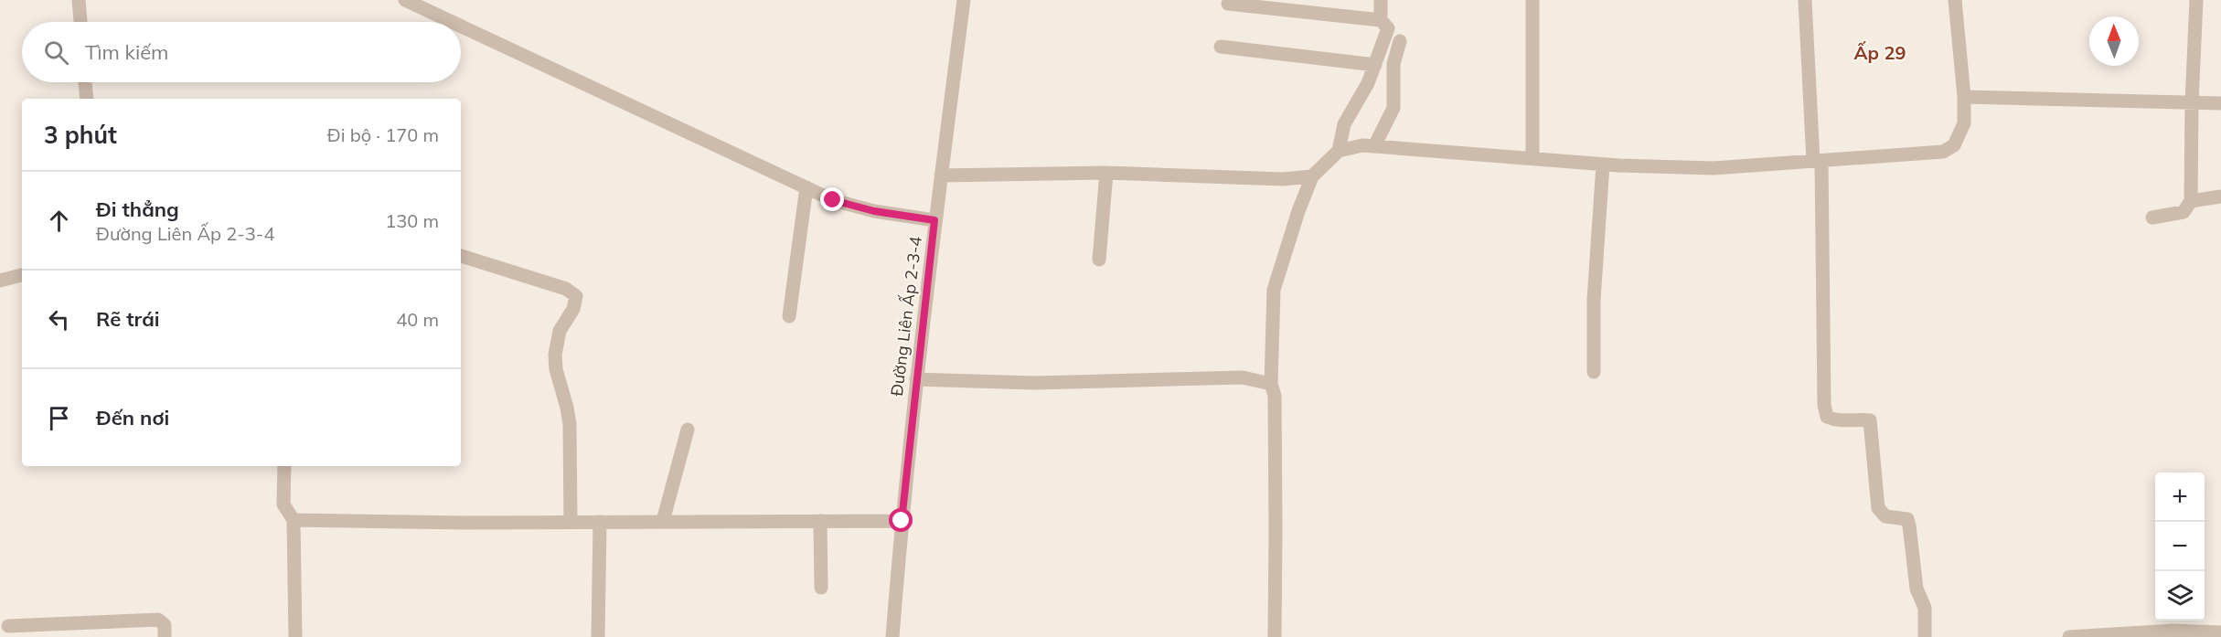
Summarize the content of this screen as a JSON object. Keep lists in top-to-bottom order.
{
  "streets": {
    "street": ["Đường Liên Ấp 2-3-4"]
  },
  "districts": ["Ấp 29"],
  "north": "top",
  "page": {
    "search": "Tìm kiếm",
    "heading": ["3 phút", "Đi bộ · 170 m"],
    "list": [
      ["Đi thẳng", "Đường Liên Ấp 2-3-4", "130 m"],
      ["Rẽ trái", "40 m"],
      "Đến nơi"
    ],
    "map_buttons": ["+", "−"]
  }
}
